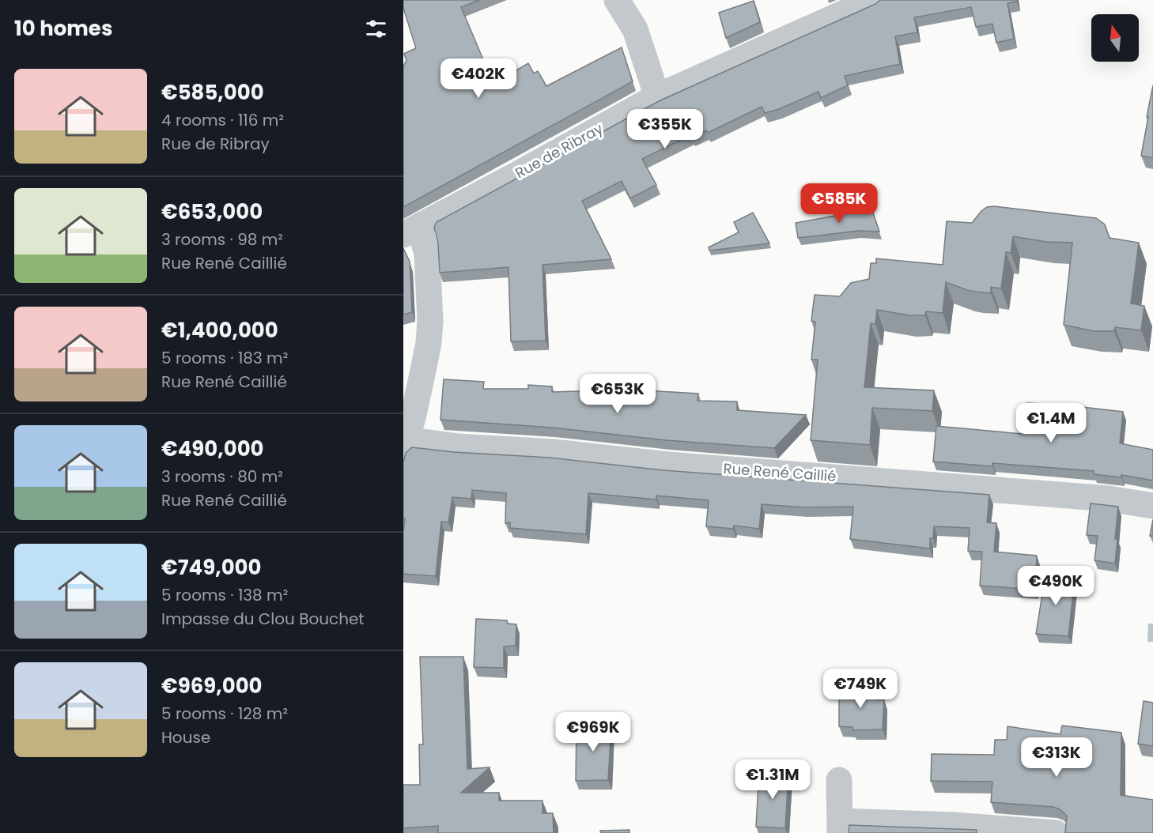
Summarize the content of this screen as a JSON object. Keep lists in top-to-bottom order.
{
  "streets": {
    "street": ["Rue de Ribray", "Rue René Caillié"]
  },
  "north": "top",
  "page": {
    "heading": "10 homes",
    "list": [
      {
        "name": "€585,000",
        "note": "4 rooms · 116 m² · Rue de Ribray"
      },
      {
        "name": "€653,000",
        "note": "3 rooms · 98 m² · Rue René Caillié"
      },
      {
        "name": "€1,400,000",
        "note": "5 rooms · 183 m² · Rue René Caillié"
      },
      {
        "name": "€490,000",
        "note": "3 rooms · 80 m² · Rue René Caillié"
      },
      {
        "name": "€749,000",
        "note": "5 rooms · 138 m² · Impasse du Clou Bouchet"
      },
      {
        "name": "€969,000",
        "note": "5 rooms · 128 m² · House"
      }
    ],
    "price": [
      "€402K",
      "€355K",
      "€585K",
      "€653K",
      "€1.4M",
      "€490K",
      "€749K",
      "€969K",
      "€313K",
      "€1.31M"
    ]
  }
}
